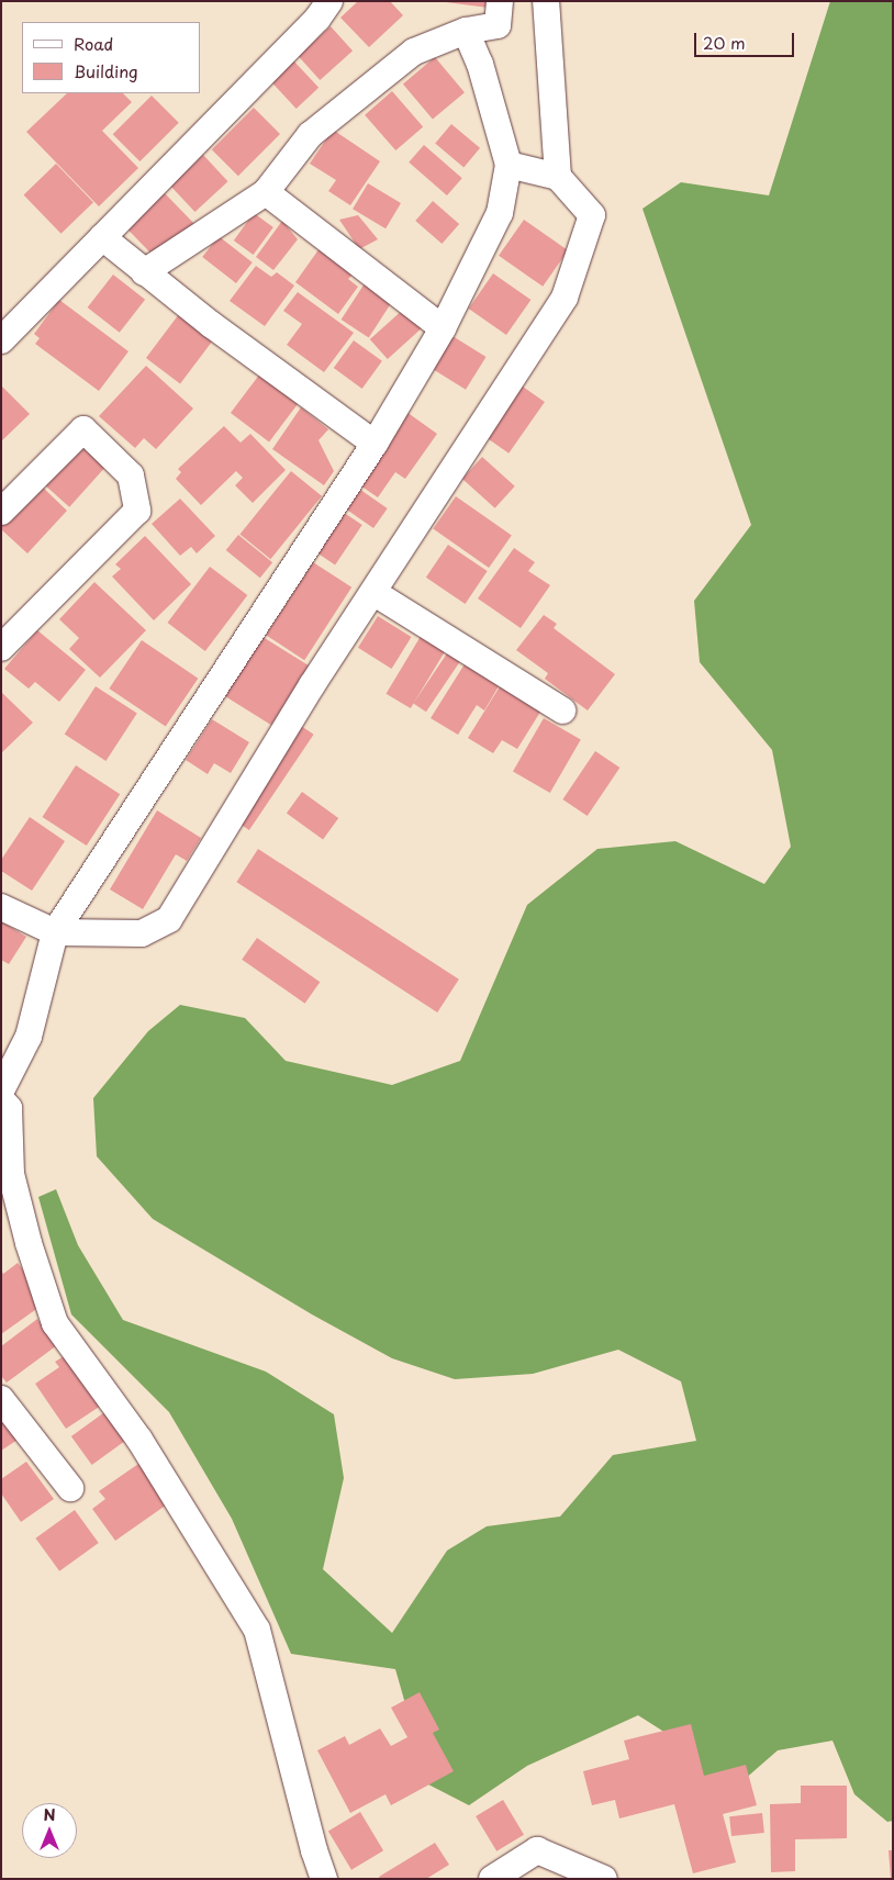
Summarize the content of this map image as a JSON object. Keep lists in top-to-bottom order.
{
  "legend": ["Road", "Building"],
  "scale_bar": "20 m",
  "north": "top"
}
